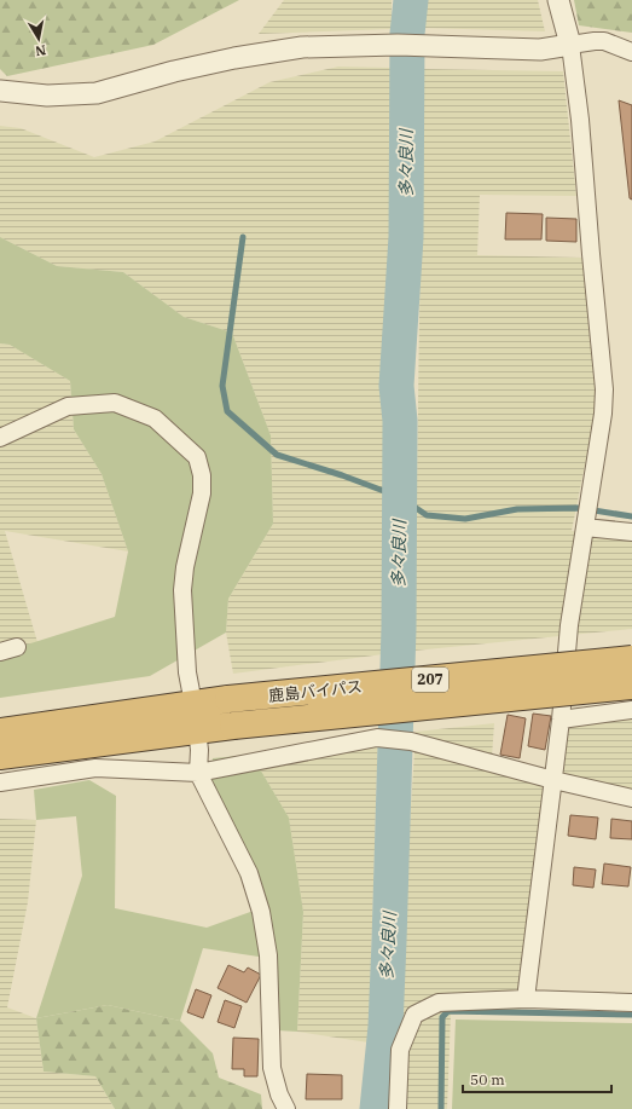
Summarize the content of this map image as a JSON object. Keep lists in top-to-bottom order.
{
  "streets": {
    "highway": ["207", "鹿島バイパス"]
  },
  "water": ["多々良川"],
  "scale_bar": "50 m",
  "north": "bottom"
}
